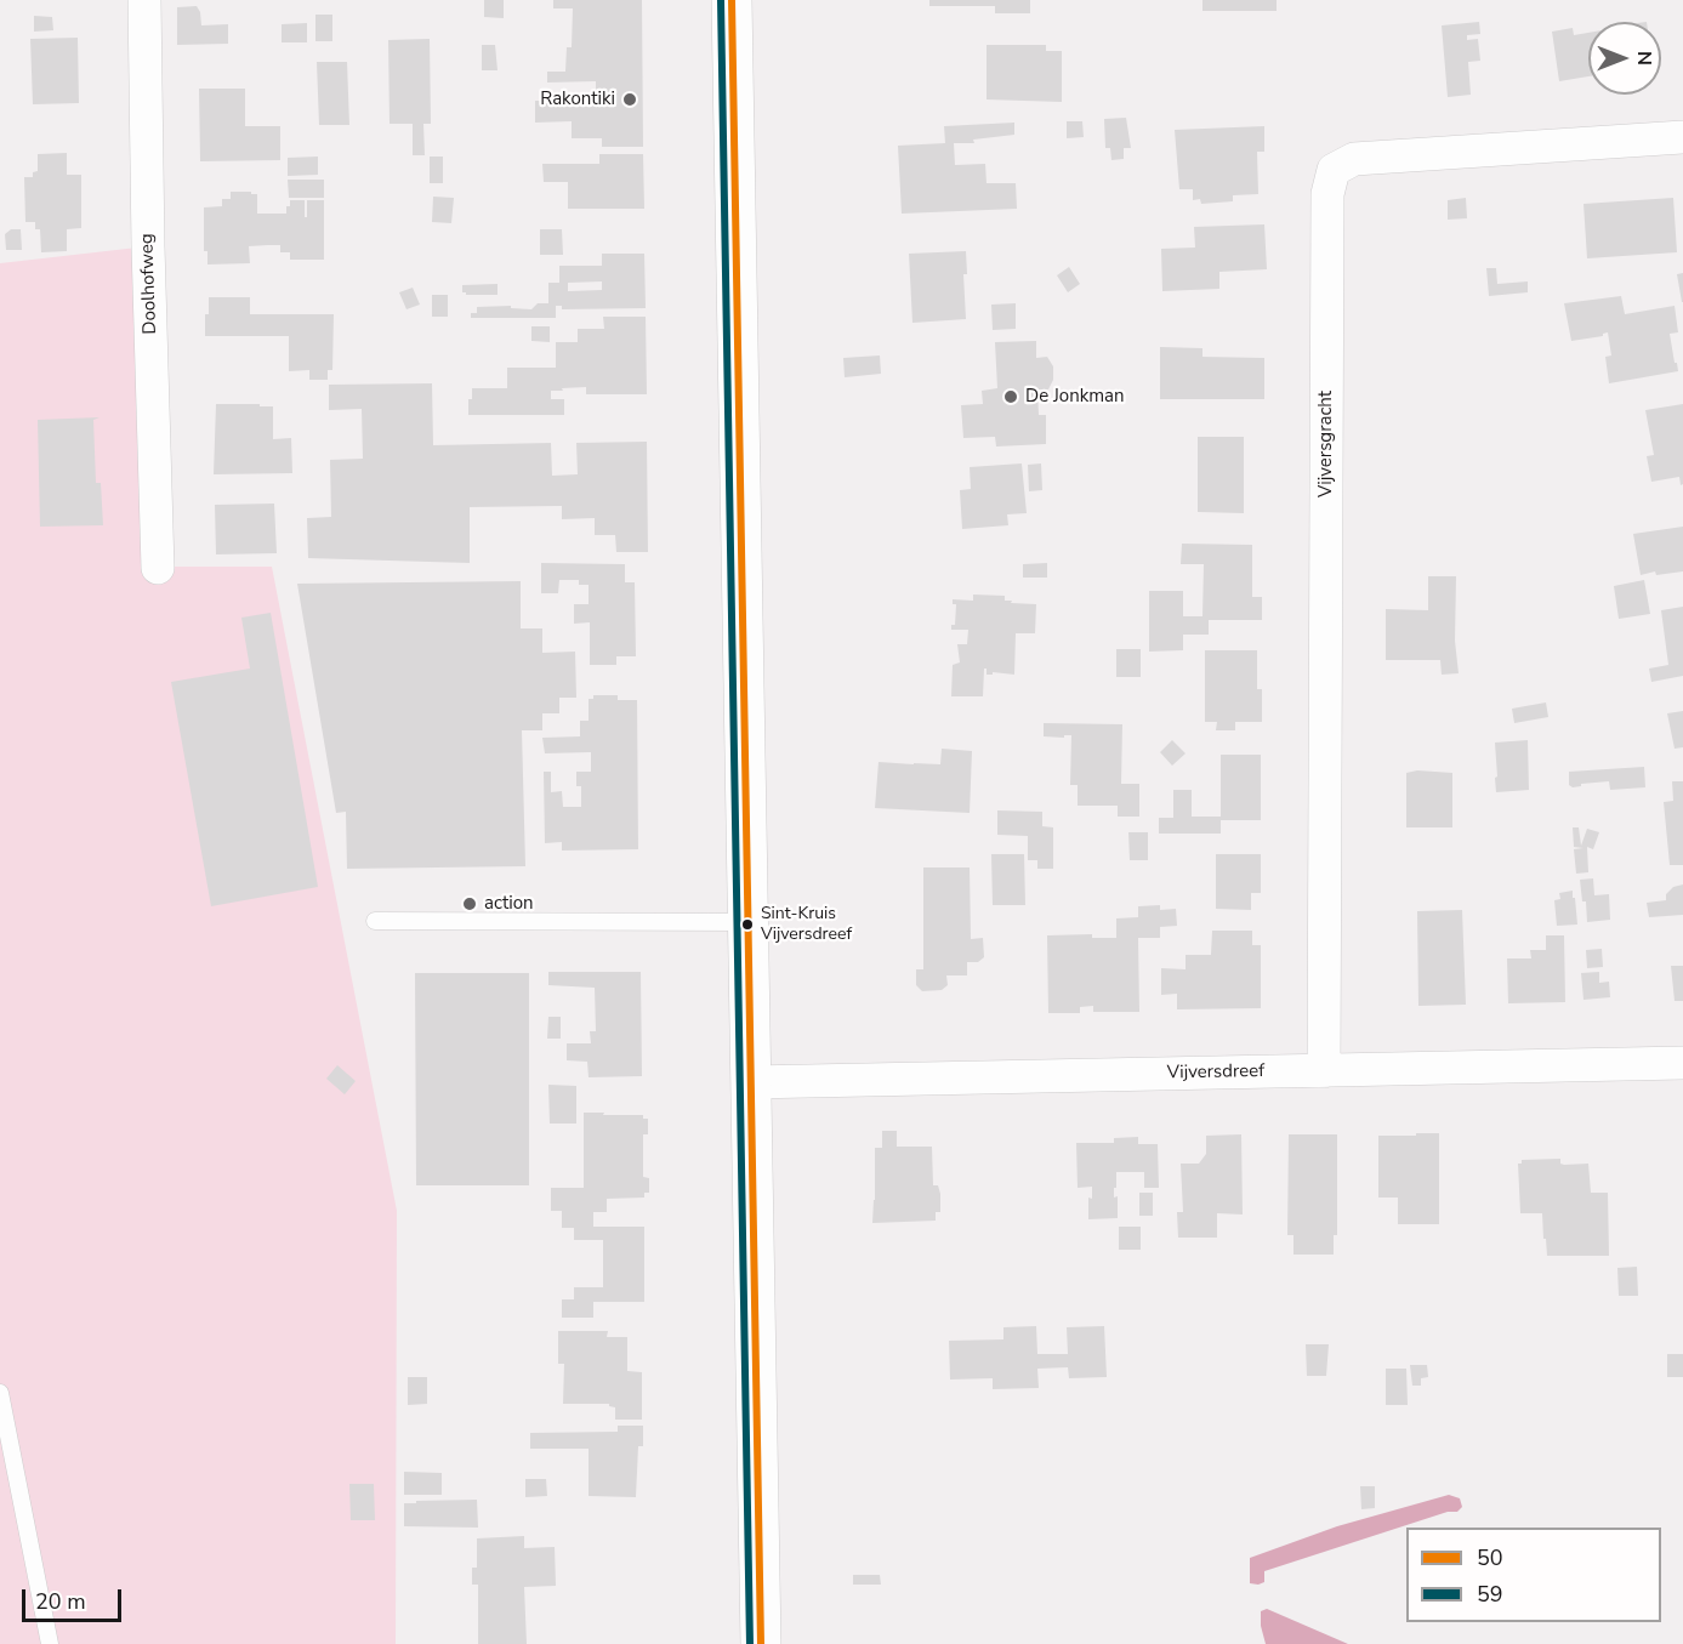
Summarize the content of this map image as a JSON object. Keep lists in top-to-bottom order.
{
  "streets": {
    "street": ["Doolhofweg", "Vijversgracht", "Vijversdreef"]
  },
  "crossings": [
    ["Vijversgracht", "Vijversdreef"]
  ],
  "places": [
    "Rakontiki",
    "De Jonkman",
    "action",
    "Sint-Kruis Vijversdreef"
  ],
  "lines": ["transit line 50", "transit line 59"],
  "legend": ["50", "59"],
  "scale_bar": "20 m",
  "north": "right"
}
